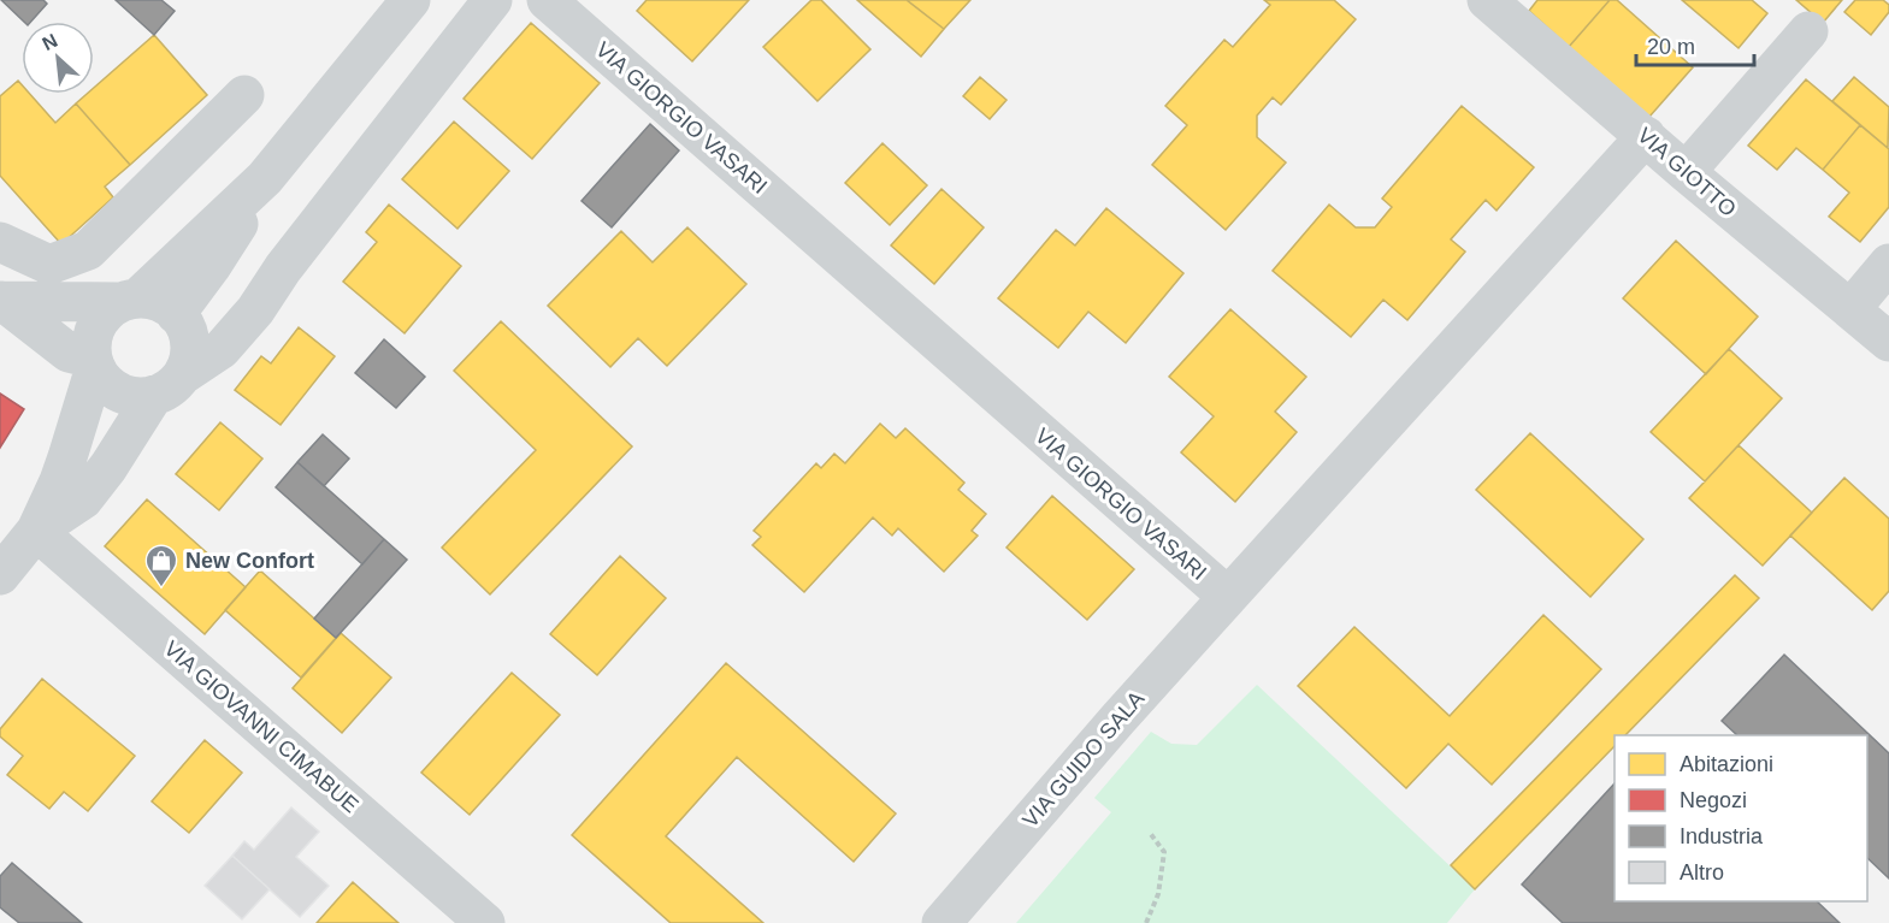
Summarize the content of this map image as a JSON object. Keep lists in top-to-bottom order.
{
  "streets": {
    "street": [
      "VIA GIORGIO VASARI",
      "VIA GIOTTO",
      "VIA GIOVANNI CIMABUE",
      "VIA GUIDO SALA"
    ]
  },
  "crossings": [
    ["VIA GIORGIO VASARI", "VIA GIOTTO"],
    ["VIA GIORGIO VASARI", "VIA GUIDO SALA"]
  ],
  "places": {
    "shop": ["New Confort"]
  },
  "legend": [
    "Abitazioni",
    "Negozi",
    "Industria",
    "Altro"
  ],
  "scale_bar": "20 m",
  "north": "top left"
}
